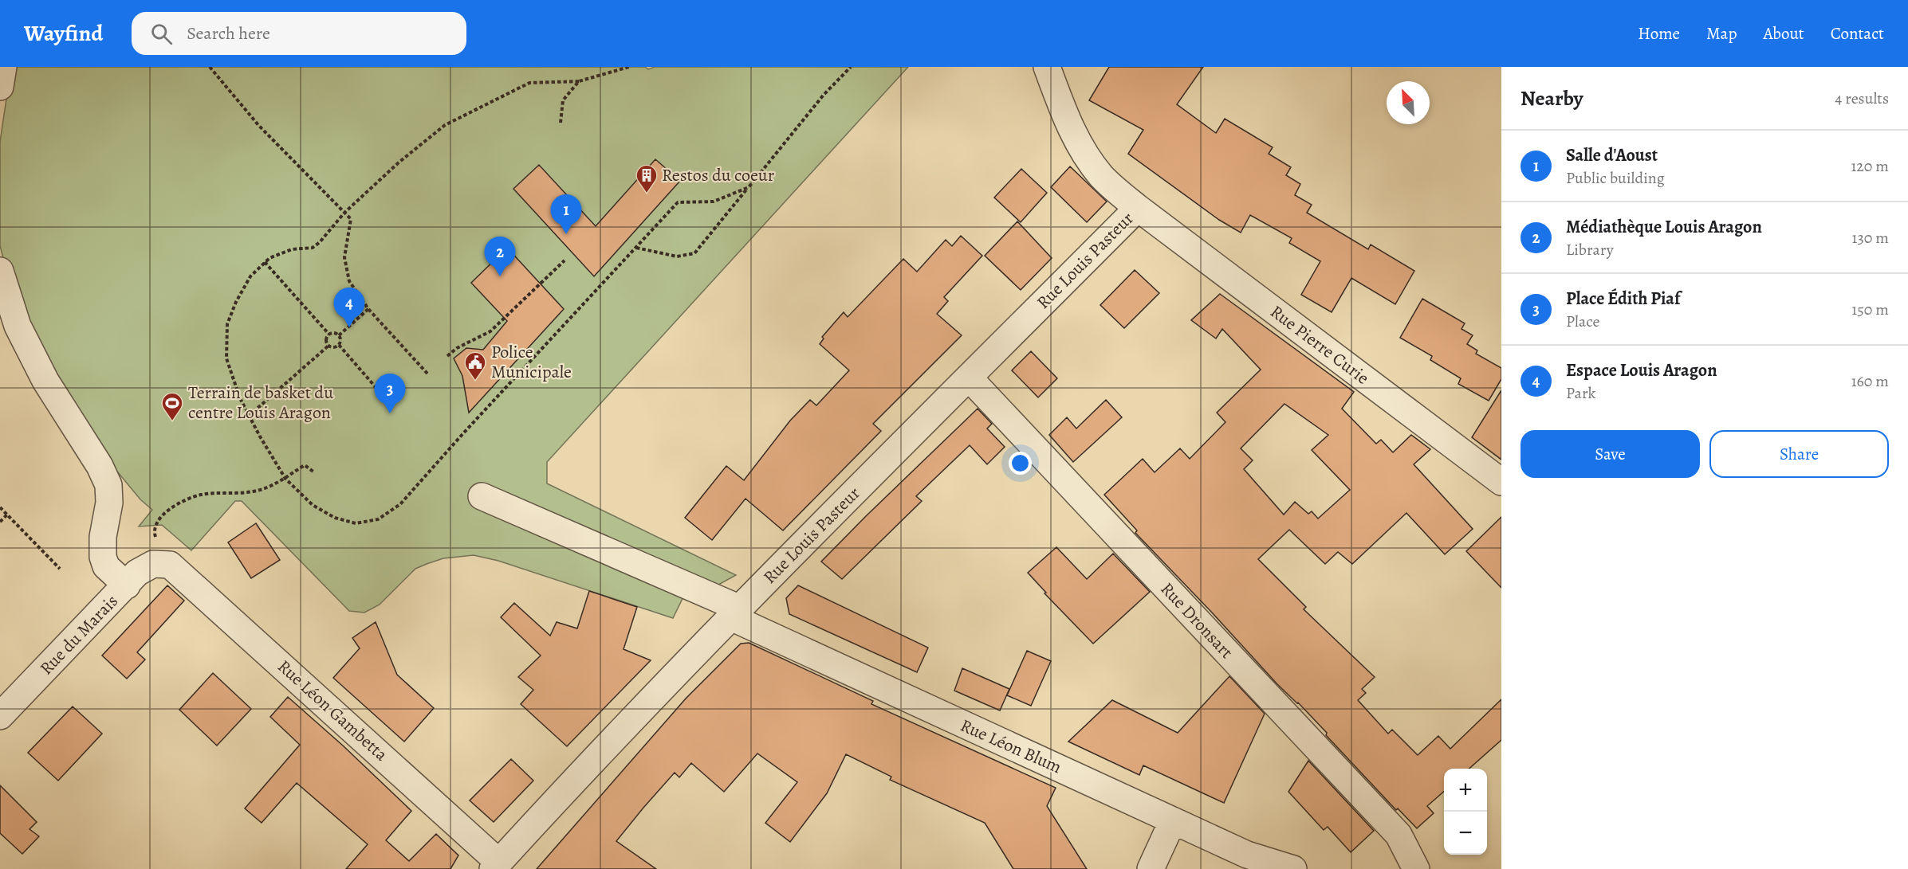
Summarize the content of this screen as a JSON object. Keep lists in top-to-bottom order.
{
  "streets": {
    "street": [
      "Rue Louis Pasteur",
      "Rue Pierre Curie",
      "Rue Dronsart",
      "Rue du Marais",
      "Rue Léon Gambetta",
      "Rue Léon Blum"
    ]
  },
  "crossings": [
    ["Rue Louis Pasteur", "Rue Pierre Curie"],
    ["Rue Louis Pasteur", "Rue Dronsart"],
    ["Rue Louis Pasteur", "Rue Léon Gambetta"],
    ["Rue Louis Pasteur", "Rue Léon Blum"],
    ["Rue du Marais", "Rue Léon Gambetta"]
  ],
  "places": {
    "building": ["Restos du coeur"],
    "public building": ["Police Municipale"],
    "sports": ["Terrain de basket du centre Louis Aragon"]
  },
  "north": "top left",
  "page": {
    "header": "Wayfind",
    "search": "Search here",
    "nav": [
      "Home",
      "Map",
      "About",
      "Contact"
    ],
    "heading": ["Nearby", "4 results"],
    "list": [
      {
        "mark": "1",
        "name": "Salle d'Aoust",
        "note": "Public building",
        "value": "120 m"
      },
      {
        "mark": "2",
        "name": "Médiathèque Louis Aragon",
        "note": "Library",
        "value": "130 m"
      },
      {
        "mark": "3",
        "name": "Place Édith Piaf",
        "note": "Place",
        "value": "150 m"
      },
      {
        "mark": "4",
        "name": "Espace Louis Aragon",
        "note": "Park",
        "value": "160 m"
      }
    ],
    "pins": [
      "1",
      "2",
      "4",
      "3"
    ],
    "buttons": ["Save", "Share"],
    "map_buttons": ["+", "−"]
  }
}
